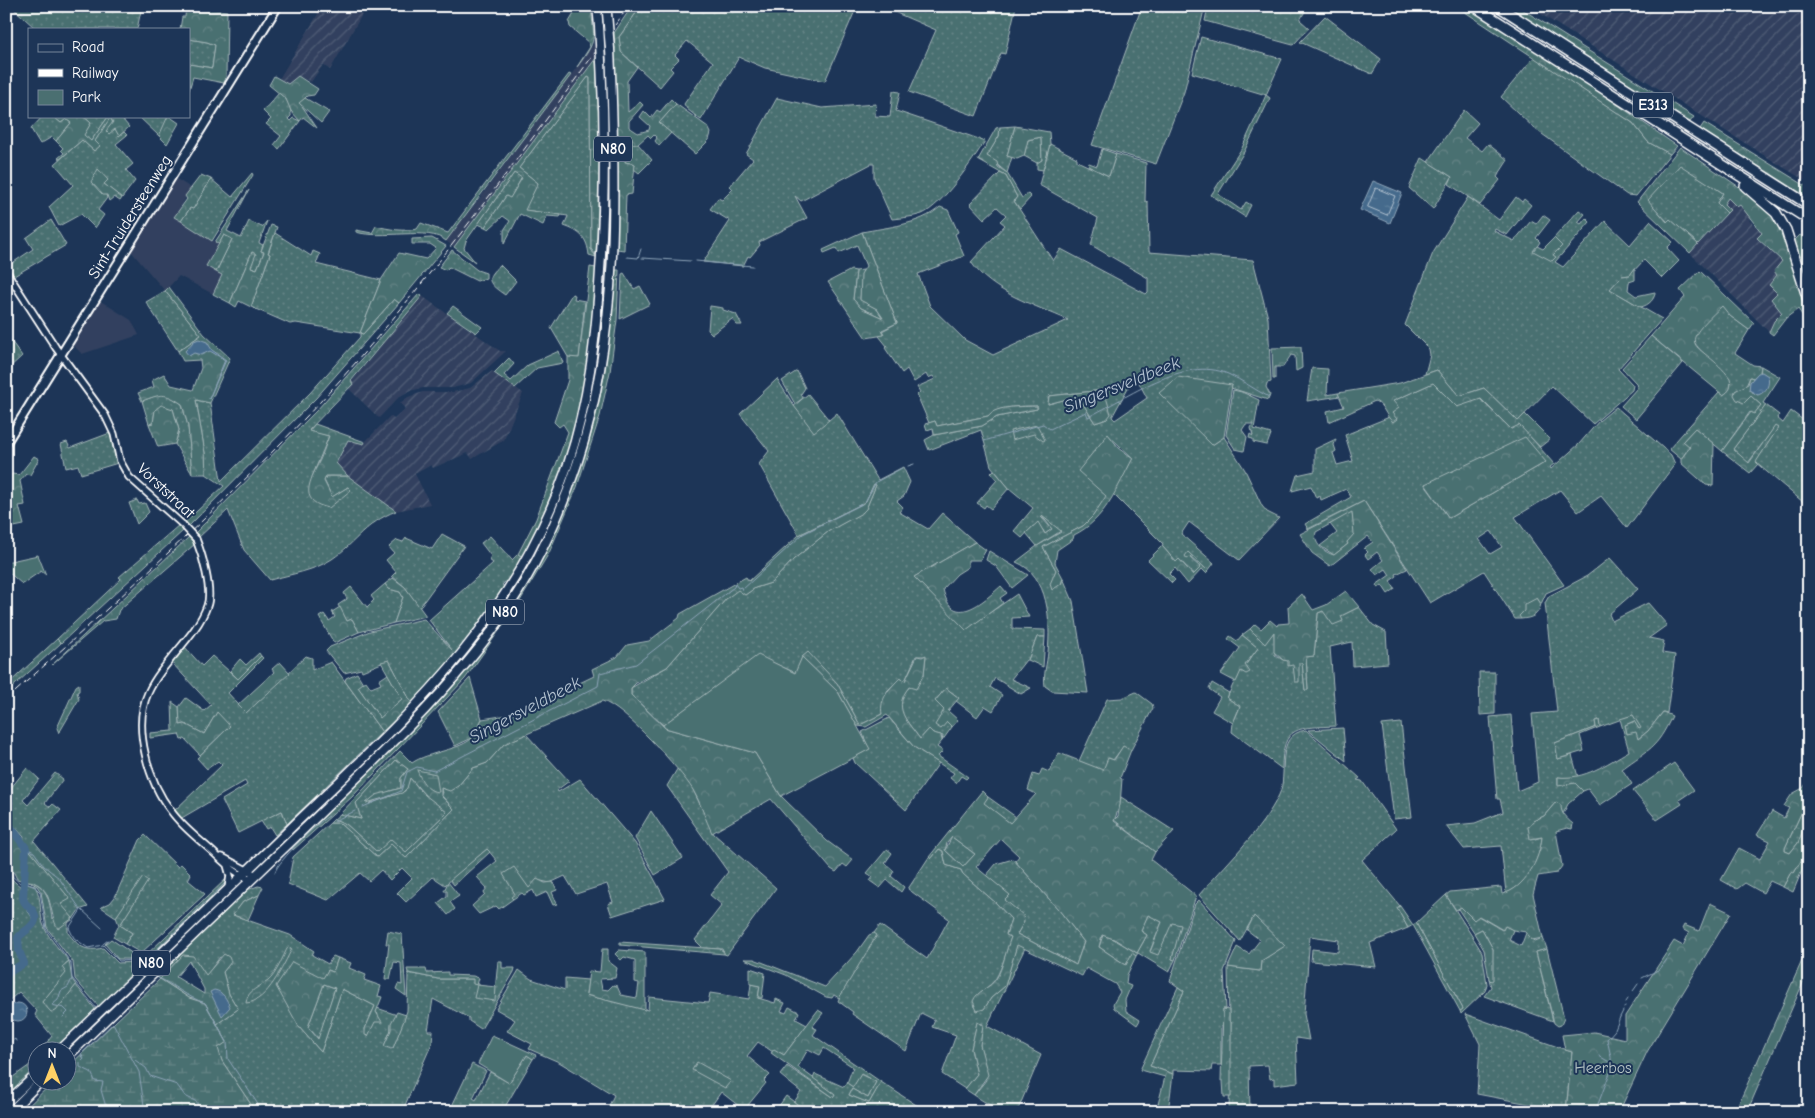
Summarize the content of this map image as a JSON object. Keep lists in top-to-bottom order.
{
  "streets": {
    "highway": ["E313", "N80"],
    "main road": ["Sint-Truidersteenweg"],
    "street": ["Vorststraat"]
  },
  "crossings": [
    ["N80", "Vorststraat"],
    ["Sint-Truidersteenweg", "Vorststraat"]
  ],
  "water": ["Singersveldbeek"],
  "parks": ["Heerbos"],
  "legend": ["Road", "Railway", "Park"],
  "north": "top"
}
